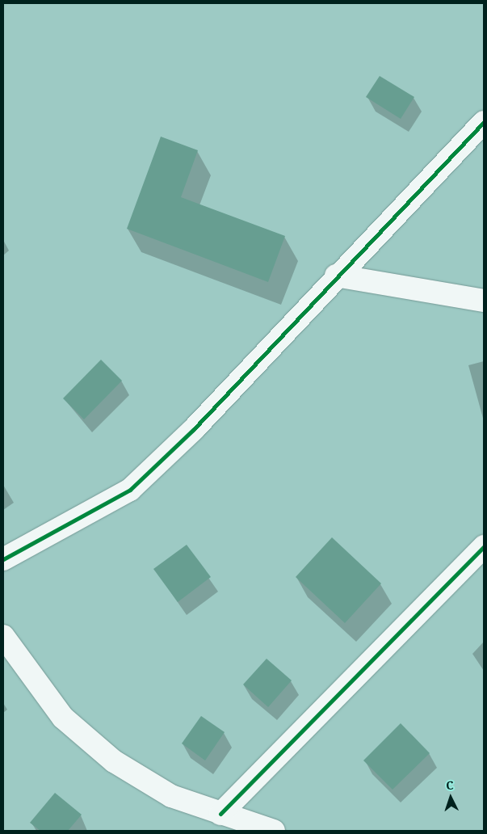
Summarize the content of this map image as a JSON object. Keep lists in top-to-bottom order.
{
  "north": "top"
}
